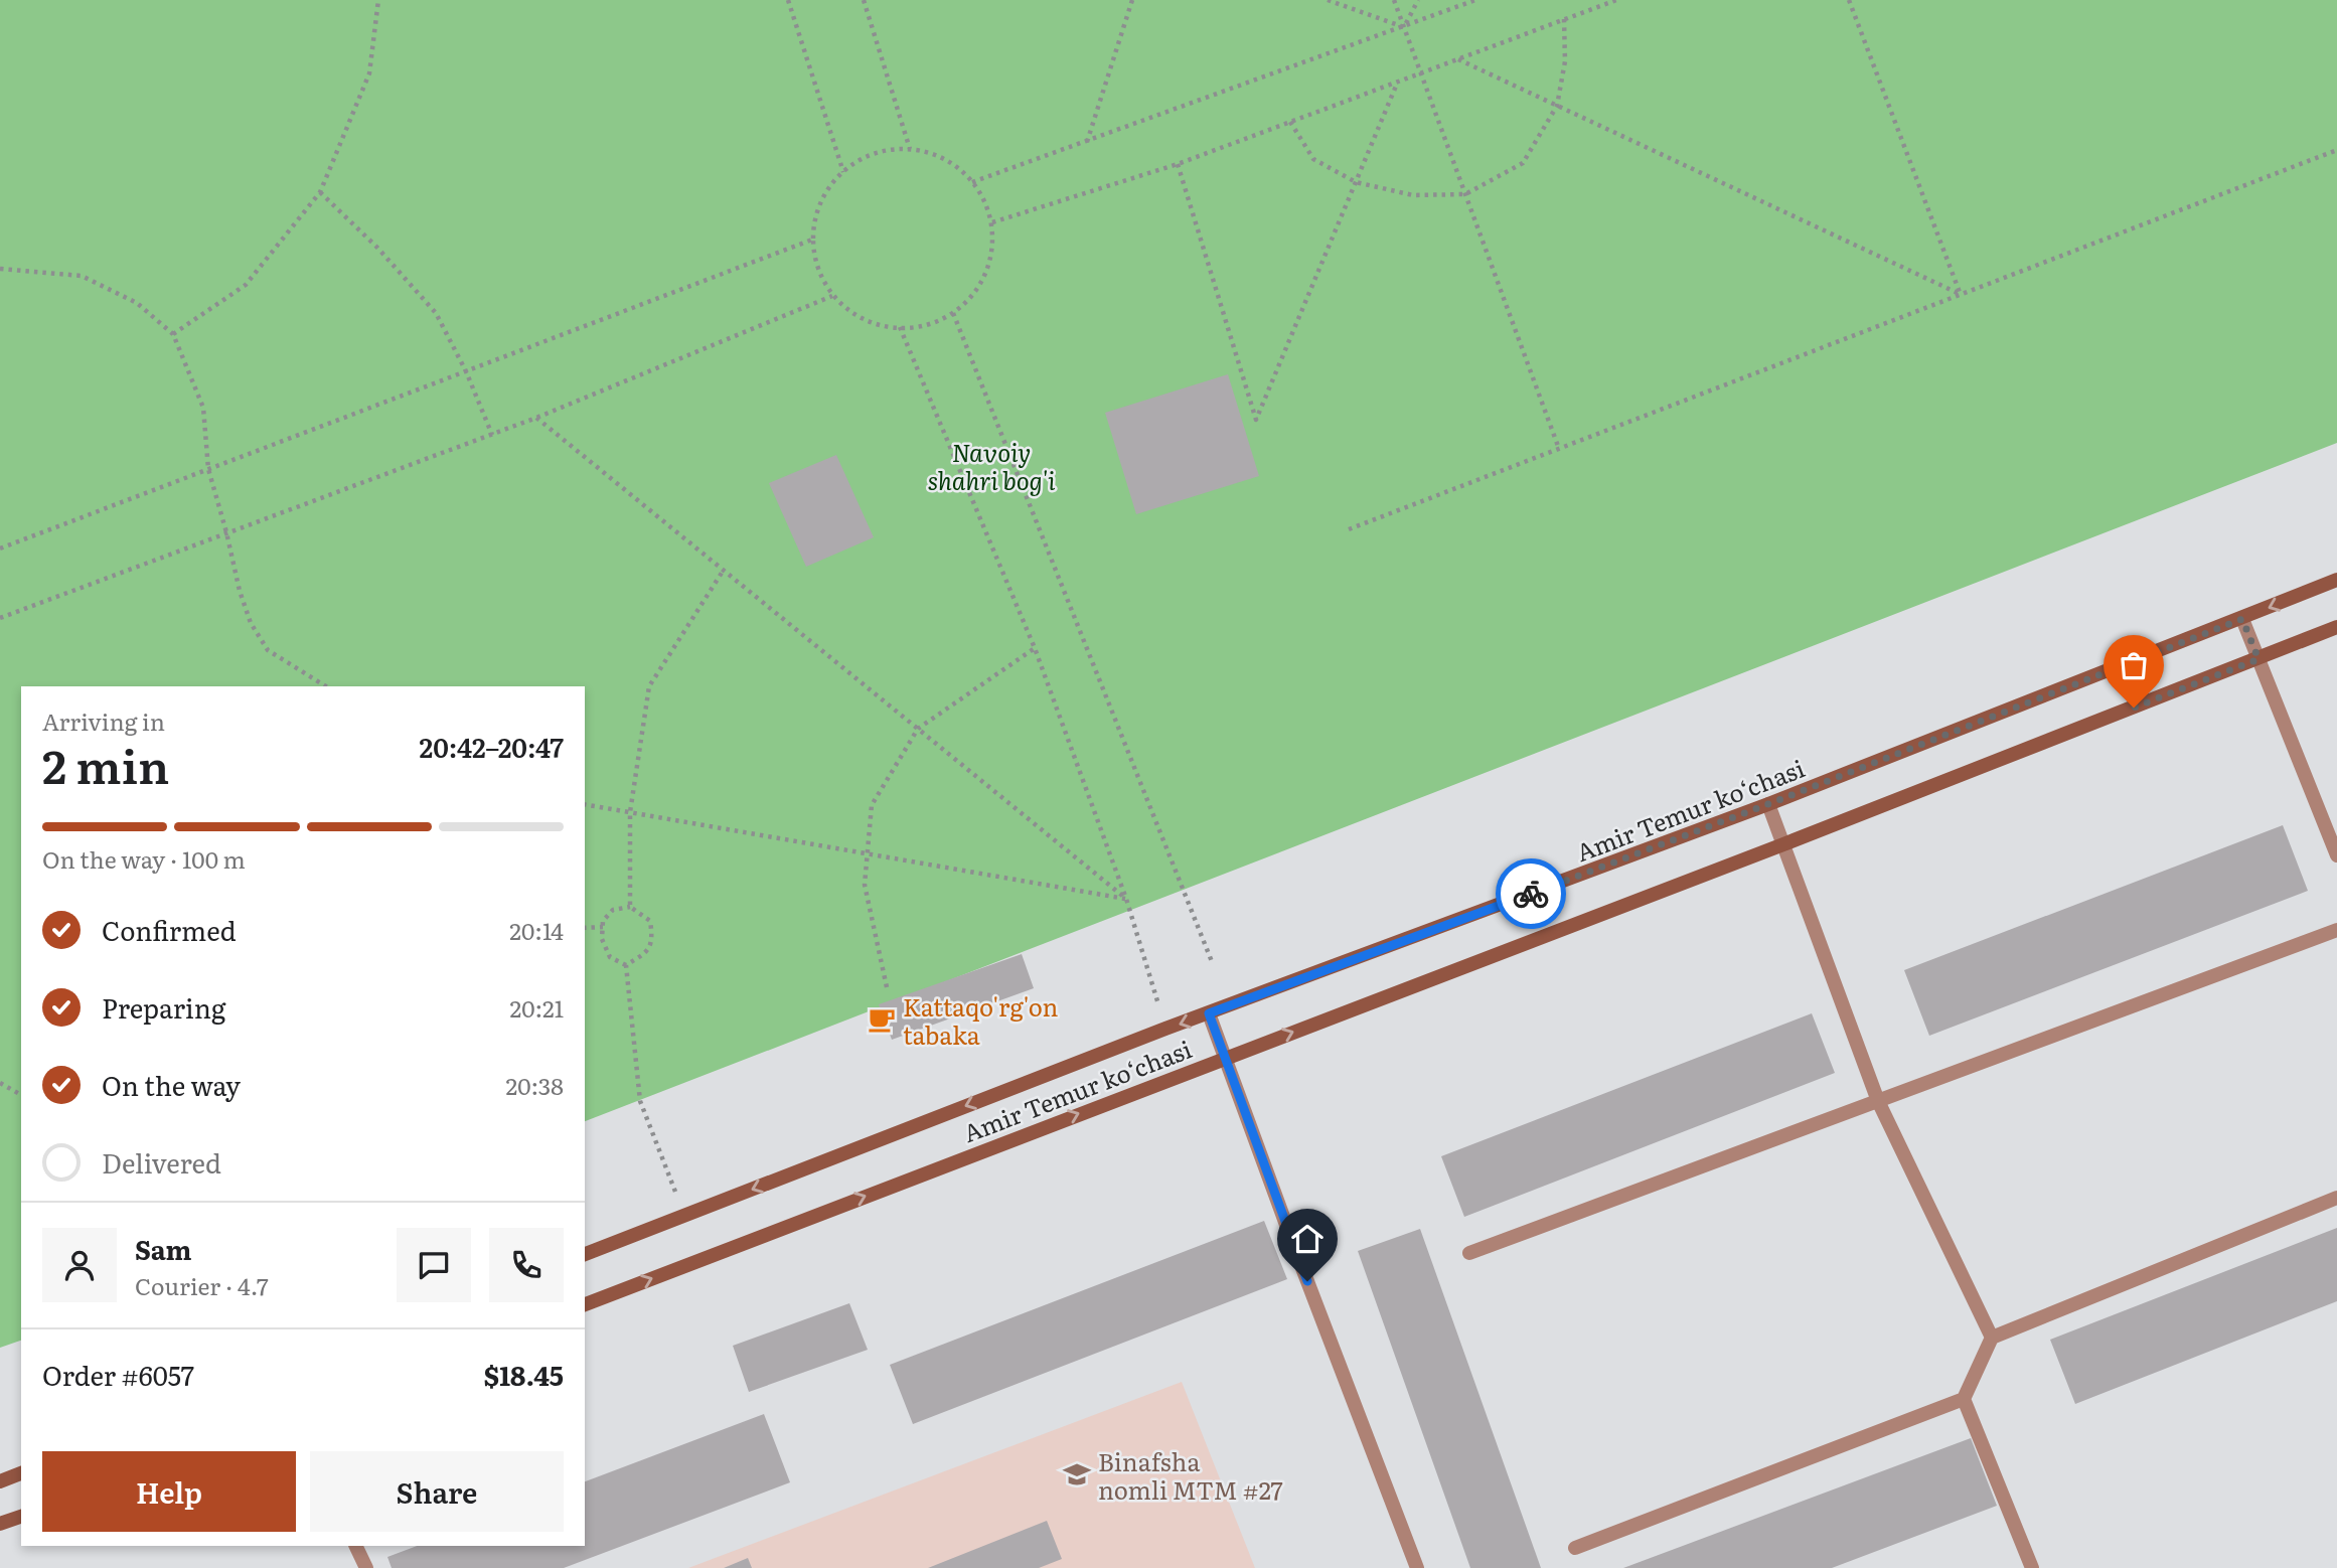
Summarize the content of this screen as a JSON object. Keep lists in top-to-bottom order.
{
  "streets": {
    "main road": ["Amir Temur ko‘chasi"]
  },
  "parks": ["Navoiy shahri bog'i"],
  "places": {
    "cafe": ["Kattaqo'rg'on tabaka"],
    "school or university": ["Binafsha nomli MTM #27"]
  },
  "page": {
    "heading": ["2 min", "Arriving in", "20:42–20:47"],
    "panel": [
      "Sam",
      "Courier · 4.7",
      "Order #6057",
      "$18.45"
    ],
    "bar": "On the way · 100 m",
    "list": [
      ["Confirmed", "20:14"],
      ["Preparing", "20:21"],
      ["On the way", "20:38"],
      "Delivered"
    ],
    "buttons": ["Help", "Share"]
  }
}
